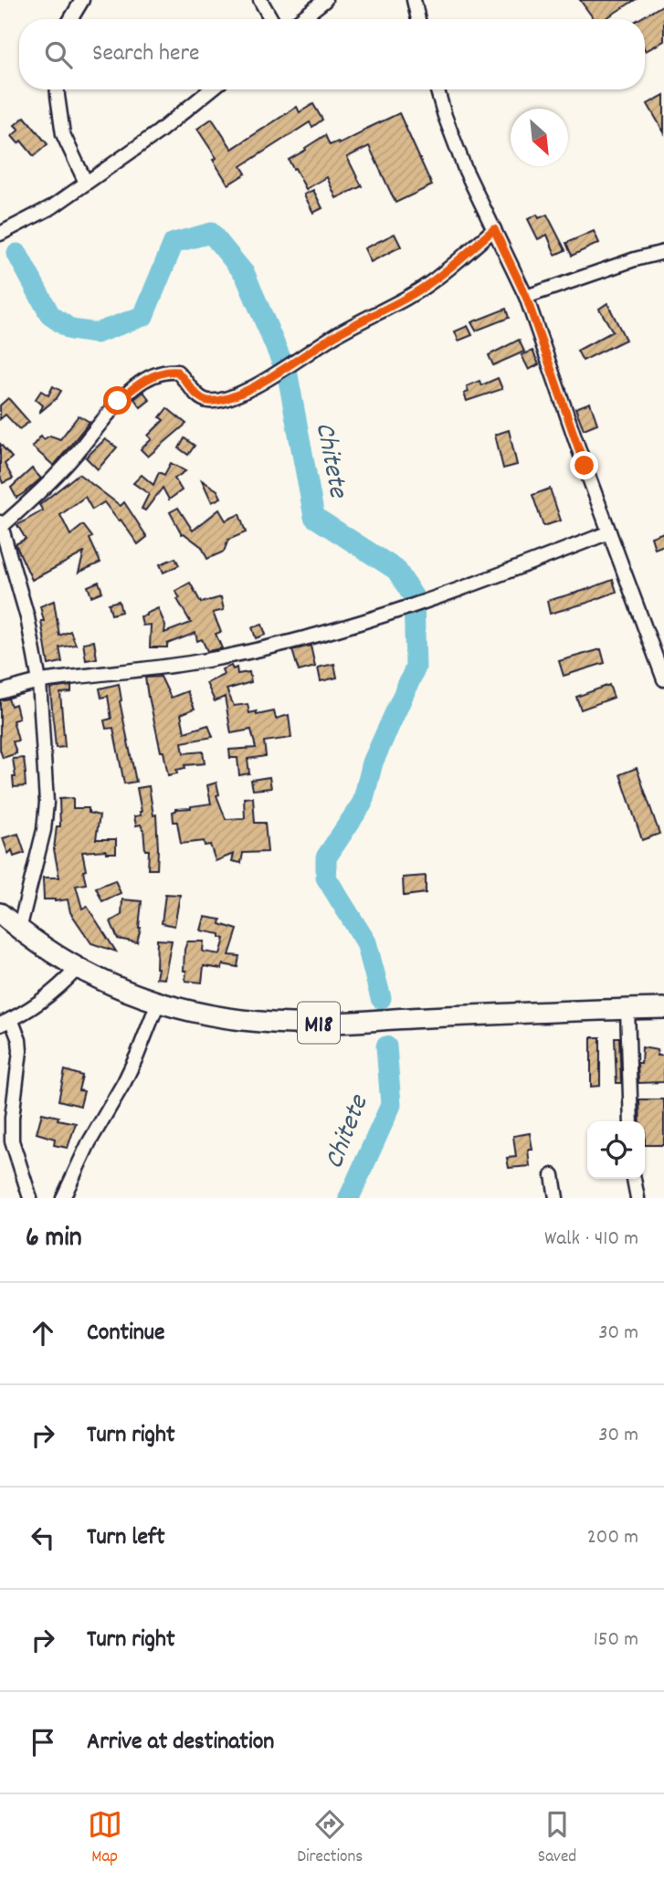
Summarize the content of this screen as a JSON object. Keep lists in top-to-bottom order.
{
  "streets": {
    "main road": ["M18"]
  },
  "water": ["Chitete"],
  "north": "bottom right",
  "page": {
    "search": "Search here",
    "heading": ["6 min", "Walk · 410 m"],
    "list": [
      ["Continue", "30 m"],
      ["Turn right", "30 m"],
      ["Turn left", "200 m"],
      ["Turn right", "150 m"],
      "Arrive at destination"
    ],
    "nav": ["Map", "Directions", "Saved"]
  }
}
